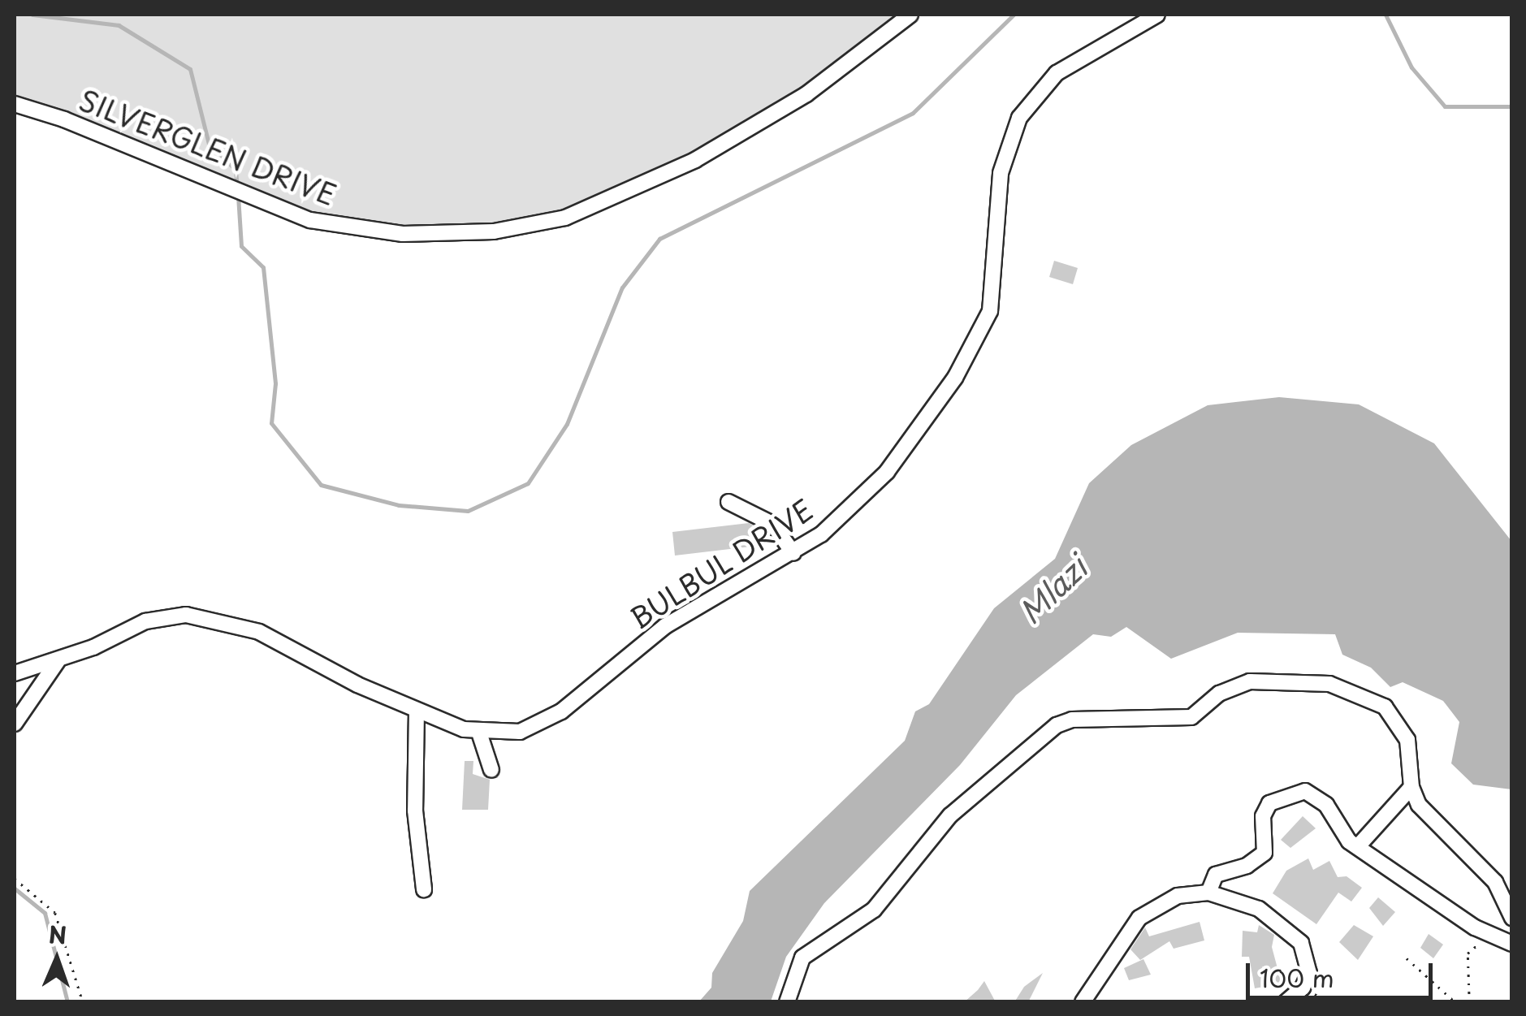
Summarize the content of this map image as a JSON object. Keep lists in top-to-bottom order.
{
  "streets": {
    "street": ["SILVERGLEN DRIVE", "BULBUL DRIVE"]
  },
  "water": ["Mlazi"],
  "scale_bar": "100 m",
  "north": "top"
}
